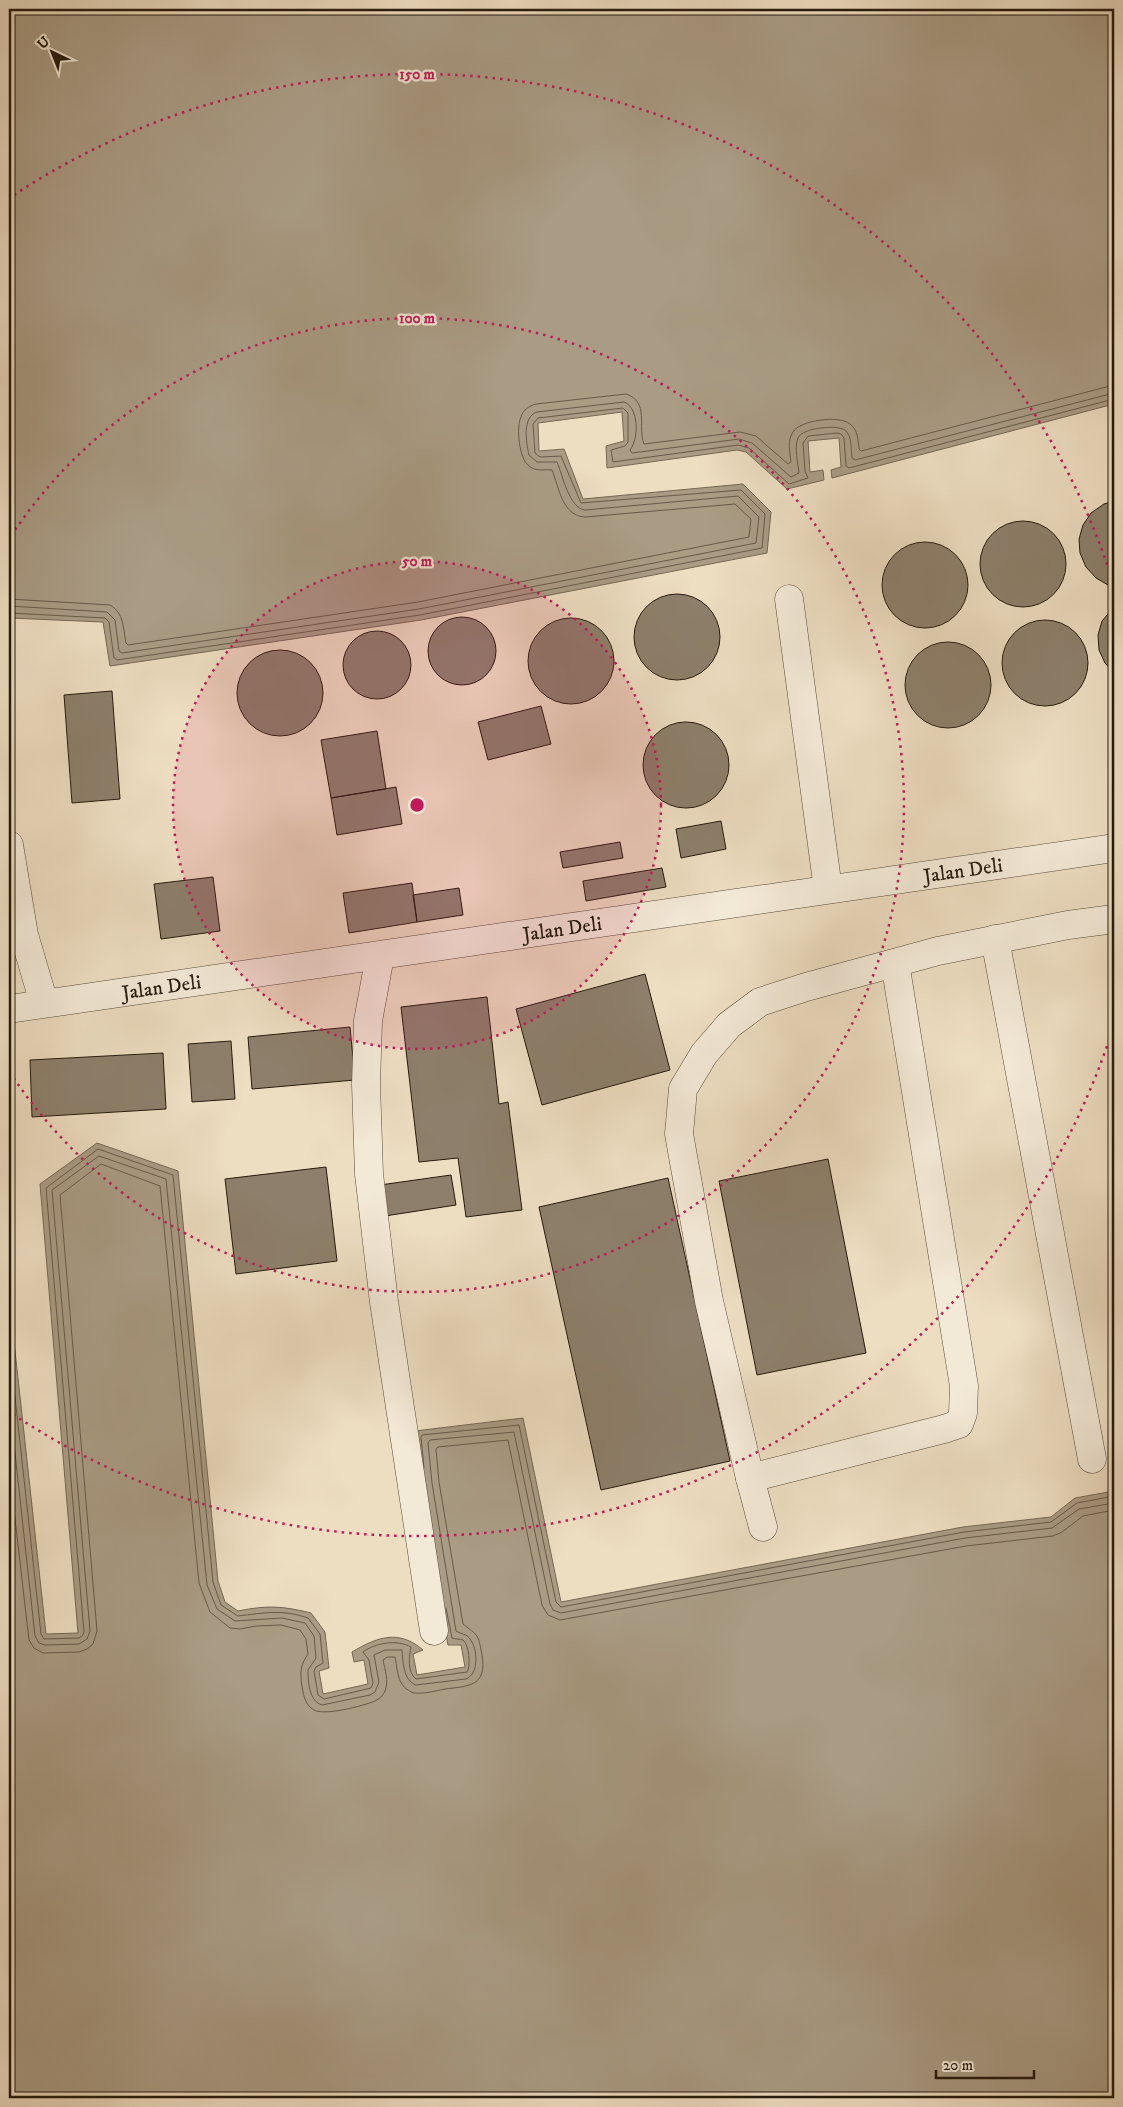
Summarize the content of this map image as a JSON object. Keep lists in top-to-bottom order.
{
  "streets": {
    "lane": ["Jalan Deli"]
  },
  "scale_bar": "20 m",
  "north": "top left",
  "rings": ["150 m", "100 m", "50 m"]
}
